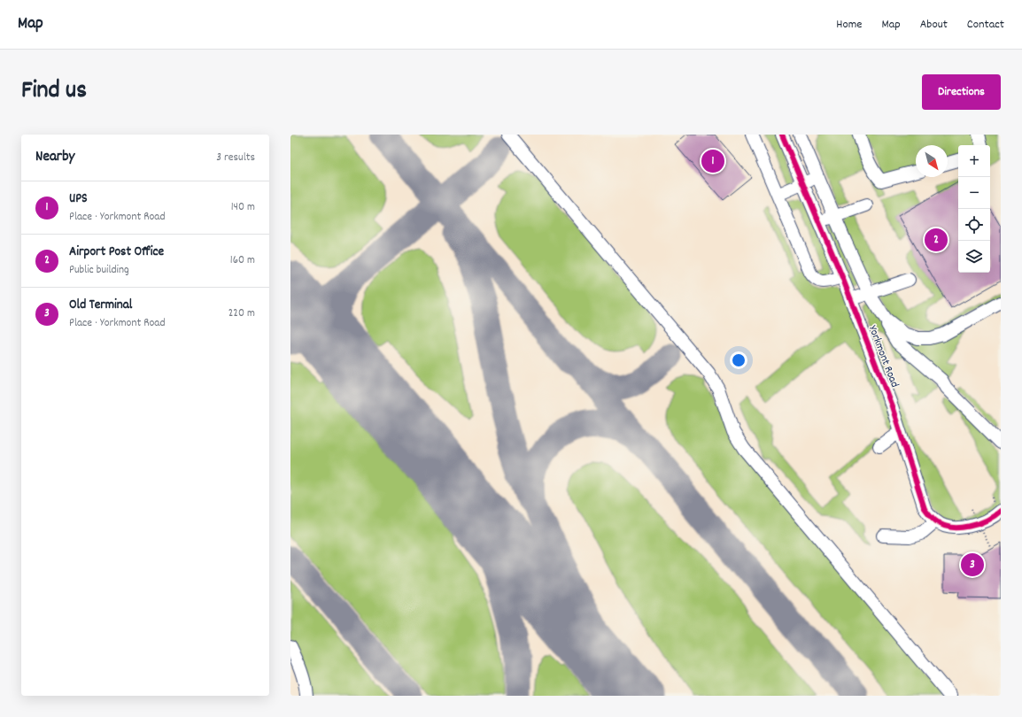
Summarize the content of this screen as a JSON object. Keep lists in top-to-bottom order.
{
  "streets": {
    "street": ["Yorkmont Road"]
  },
  "north": "bottom right",
  "page": {
    "header": "Map",
    "nav": [
      "Home",
      "Map",
      "About",
      "Contact"
    ],
    "title": "Find us",
    "buttons": "Directions",
    "heading": ["Nearby", "3 results"],
    "map_buttons": ["+", "−"],
    "pins": ["1", "2", "3"],
    "list": [
      {
        "mark": "1",
        "name": "UPS",
        "note": "Place · Yorkmont Road",
        "value": "140 m"
      },
      {
        "mark": "2",
        "name": "Airport Post Office",
        "note": "Public building",
        "value": "160 m"
      },
      {
        "mark": "3",
        "name": "Old Terminal",
        "note": "Place · Yorkmont Road",
        "value": "220 m"
      }
    ]
  }
}
